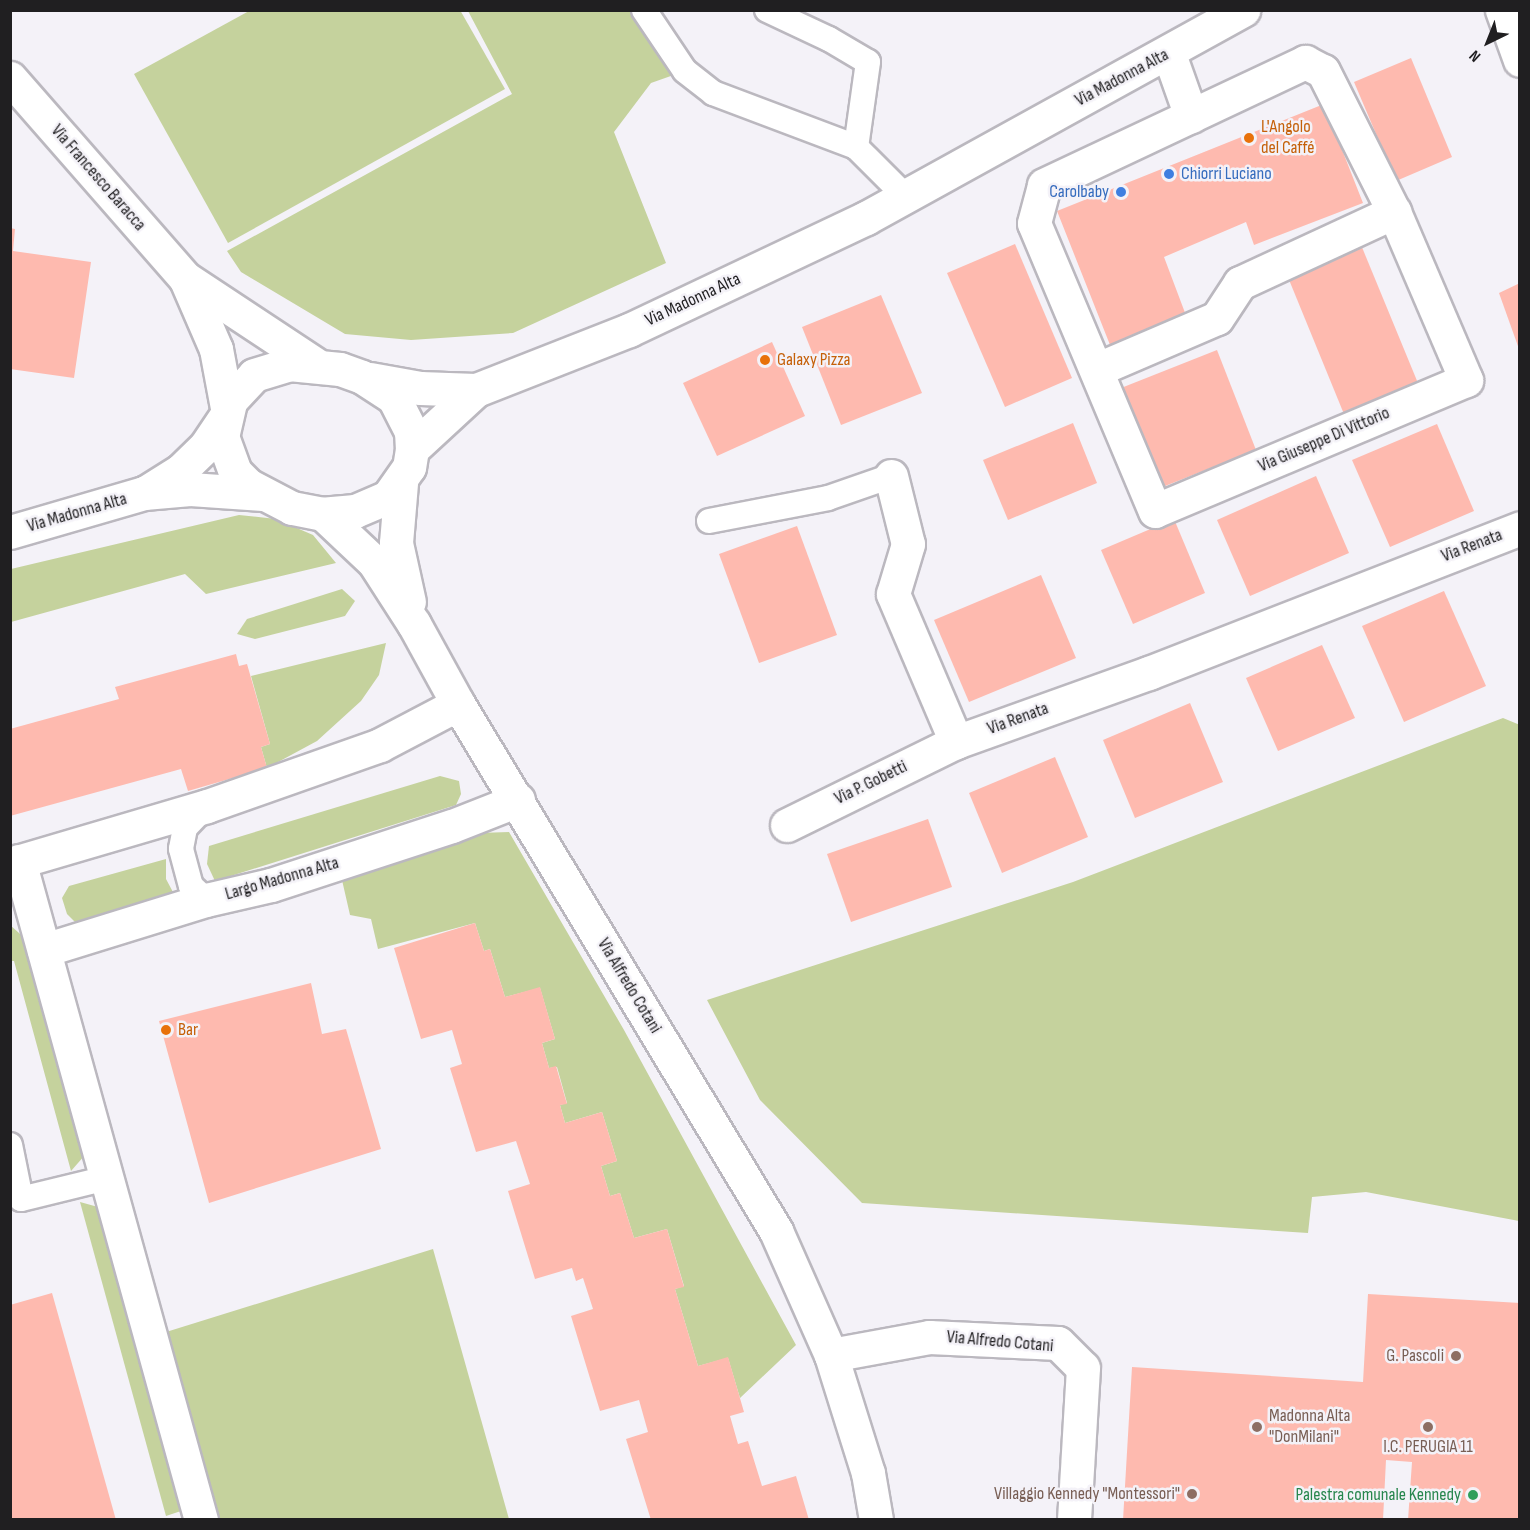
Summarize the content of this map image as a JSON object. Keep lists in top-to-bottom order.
{
  "streets": {
    "street": [
      "Via Madonna Alta",
      "Via Francesco Baracca",
      "Via Giuseppe Di Vittorio",
      "Via Renata",
      "Via P. Gobetti",
      "Largo Madonna Alta",
      "Via Alfredo Cotani"
    ]
  },
  "crossings": [
    ["Via Madonna Alta", "Via Francesco Baracca"],
    ["Via Madonna Alta", "Via Alfredo Cotani"],
    ["Via Francesco Baracca", "Via Alfredo Cotani"],
    ["Via Renata", "Via P. Gobetti"],
    ["Largo Madonna Alta", "Via Alfredo Cotani"]
  ],
  "places": [
    "L'Angolo del Caffé",
    "Chiorri Luciano",
    "Carolbaby",
    "Galaxy Pizza",
    "Bar",
    "G. Pascoli",
    "Madonna Alta \"DonMilani\"",
    "I.C. PERUGIA 11",
    "Villaggio Kennedy \"Montessori\"",
    "Palestra comunale Kennedy"
  ],
  "north": "bottom left"
}
